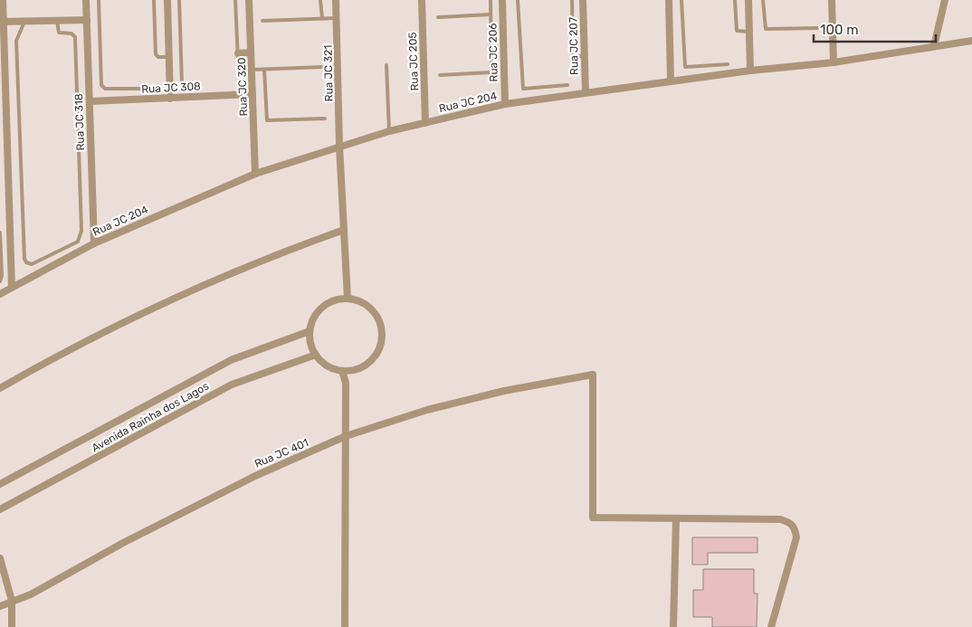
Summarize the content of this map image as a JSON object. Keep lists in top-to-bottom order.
{
  "streets": {
    "street": [
      "Rua JC 207",
      "Rua JC 206",
      "Rua JC 205",
      "Rua JC 321",
      "Rua JC 320",
      "Rua JC 308",
      "Rua JC 204",
      "Rua JC 318",
      "Avenida Rainha dos Lagos",
      "Rua JC 401"
    ]
  },
  "crossings": [
    ["Rua JC 207", "Rua JC 204"],
    ["Rua JC 206", "Rua JC 204"],
    ["Rua JC 205", "Rua JC 204"],
    ["Rua JC 321", "Rua JC 204"],
    ["Rua JC 321", "Avenida Rainha dos Lagos"],
    ["Rua JC 320", "Rua JC 308"],
    ["Rua JC 320", "Rua JC 204"],
    ["Rua JC 308", "Rua JC 318"],
    ["Rua JC 204", "Rua JC 318"]
  ],
  "scale_bar": "100 m"
}
